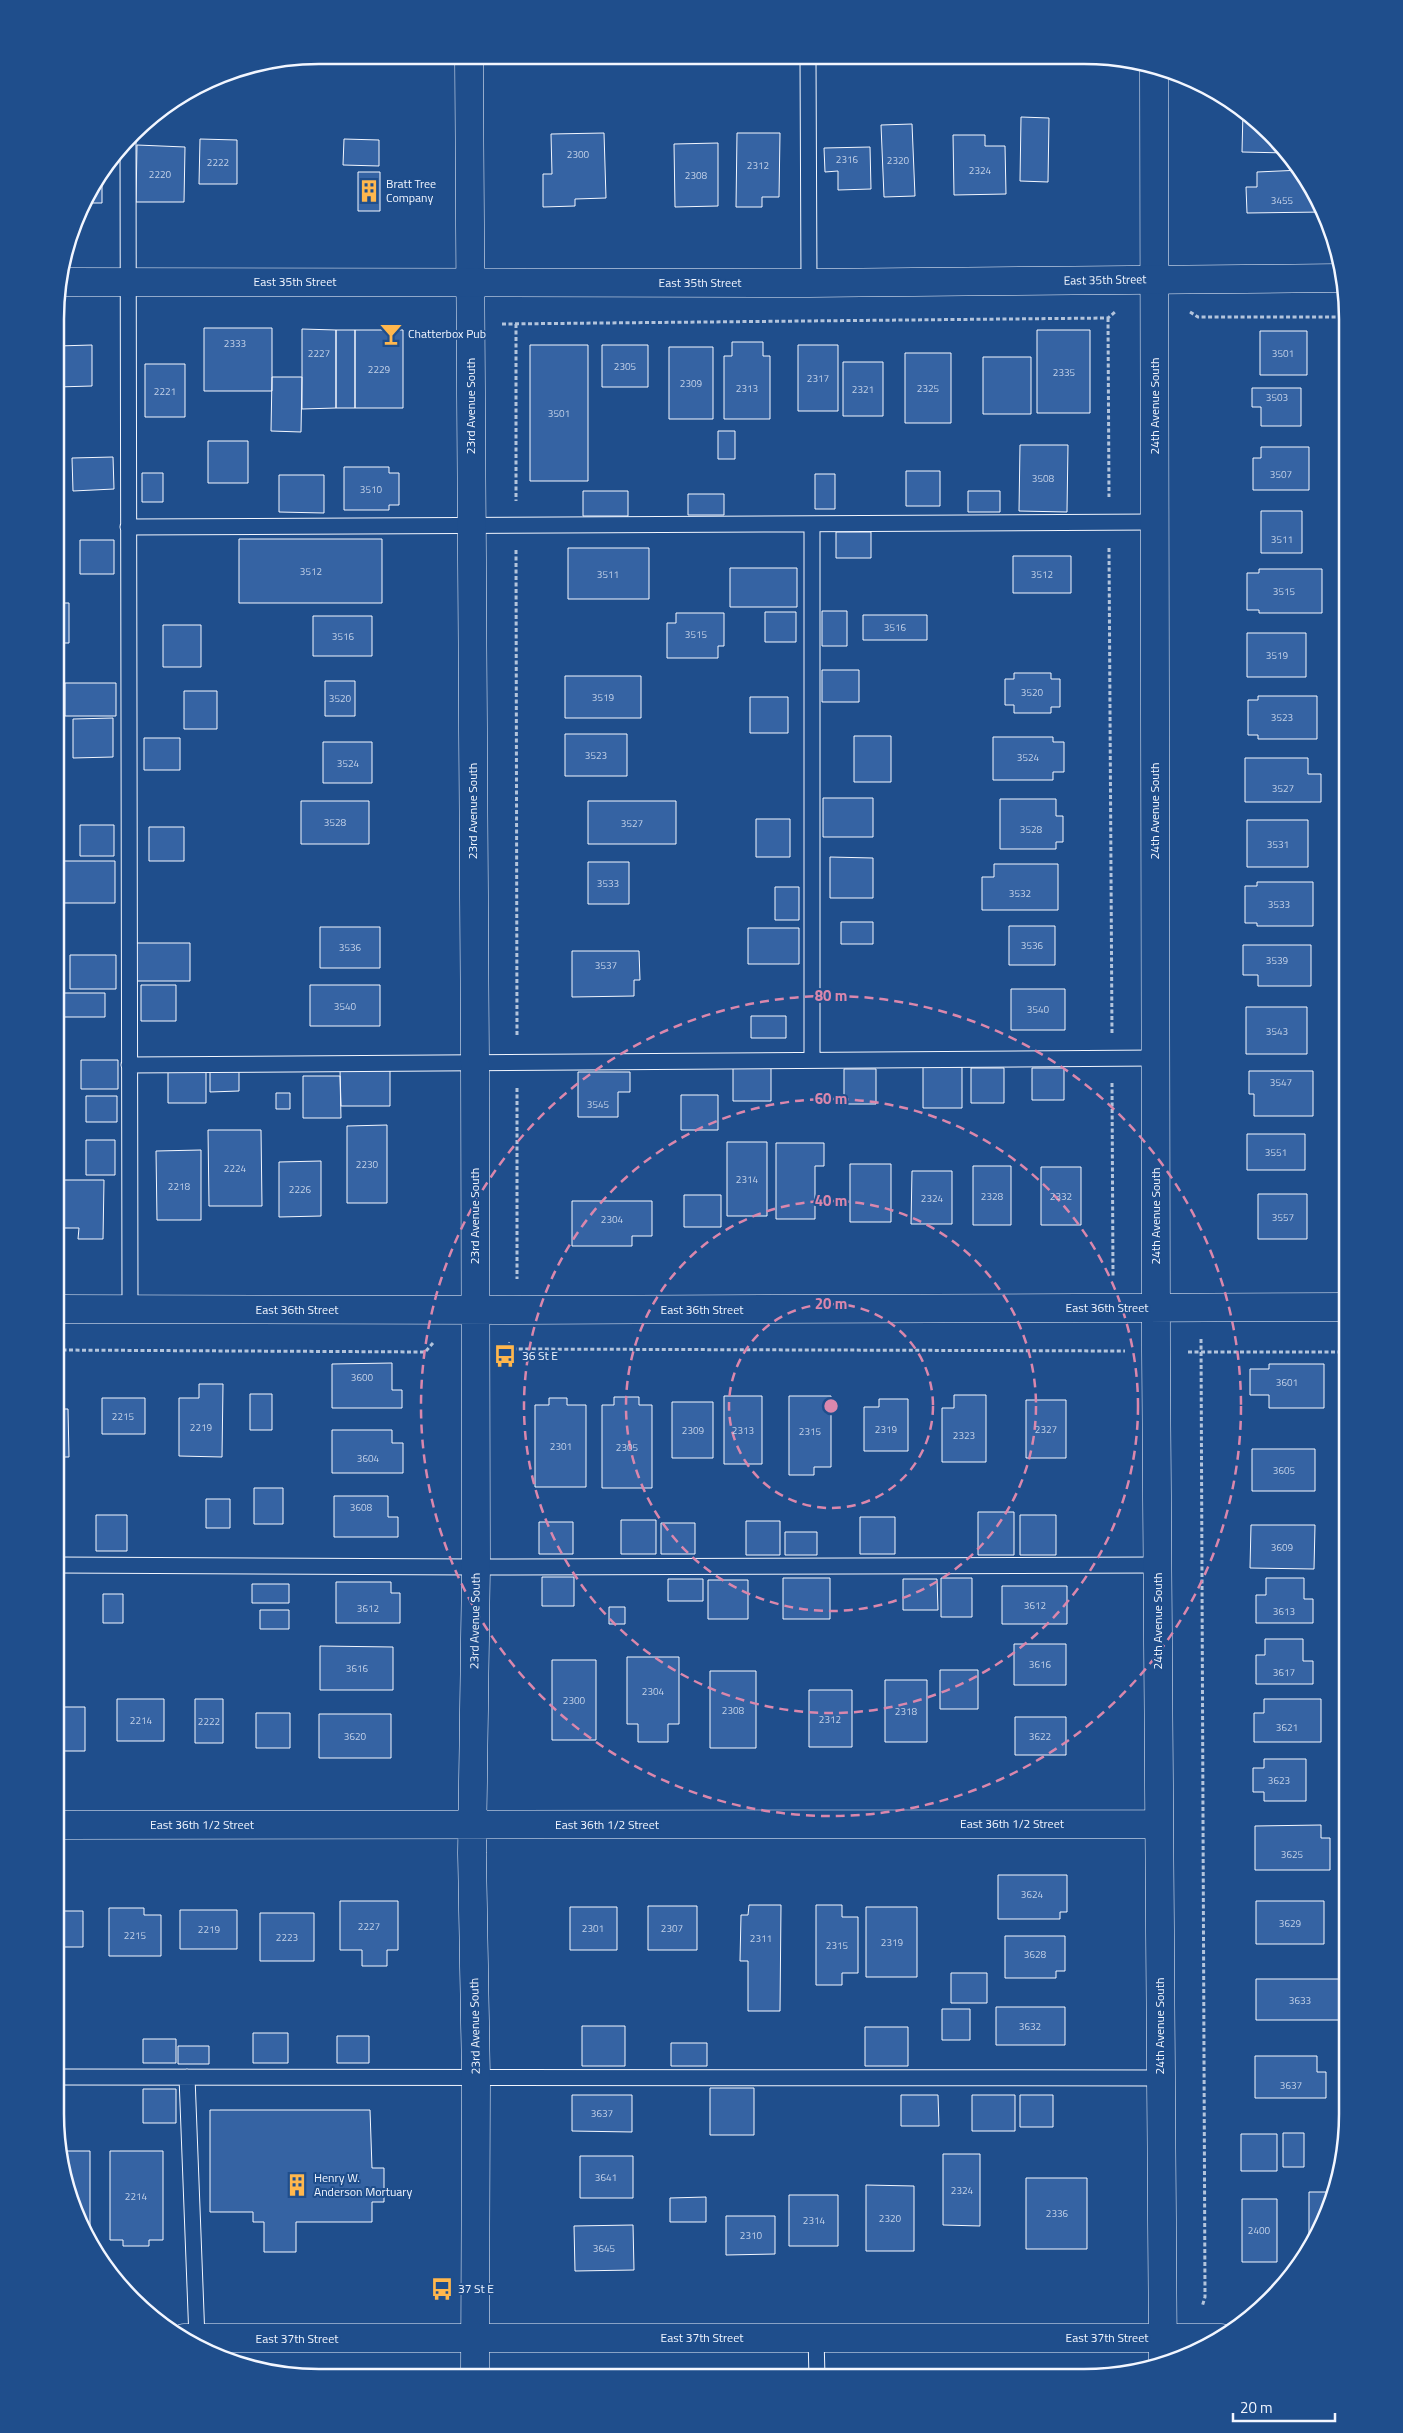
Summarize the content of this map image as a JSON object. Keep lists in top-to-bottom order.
{
  "streets": {
    "street": [
      "East 35th Street",
      "23rd Avenue South",
      "24th Avenue South",
      "East 36th Street",
      "East 36th 1/2 Street",
      "East 37th Street"
    ]
  },
  "crossings": [
    ["East 35th Street", "23rd Avenue South"],
    ["East 35th Street", "24th Avenue South"],
    ["23rd Avenue South", "East 36th Street"],
    ["23rd Avenue South", "East 36th 1/2 Street"],
    ["23rd Avenue South", "East 37th Street"],
    ["24th Avenue South", "East 36th Street"],
    ["24th Avenue South", "East 36th 1/2 Street"],
    ["24th Avenue South", "East 37th Street"]
  ],
  "places": {
    "building": ["Bratt Tree Company", "Henry W. Anderson Mortuary"],
    "bar": ["Chatterbox Pub"],
    "bus stop": ["36 St E", "37 St E"]
  },
  "house_numbers": [
    "2300",
    "2316",
    "2320",
    "2222",
    "2312",
    "2324",
    "2220",
    "2308",
    "3455",
    "2333",
    "2227",
    "3501",
    "2305",
    "2229",
    "2335",
    "2317",
    "2309",
    "2313",
    "2325",
    "2321",
    "2221",
    "3503",
    "3501",
    "3507",
    "3508",
    "3510",
    "3511",
    "3512",
    "3511",
    "3512",
    "3515",
    "3516",
    "3515",
    "3516",
    "3519",
    "3520",
    "3519",
    "3520",
    "3523",
    "3523",
    "3524",
    "3524",
    "3527",
    "3528",
    "3527",
    "3528",
    "3531",
    "3533",
    "3532",
    "3533",
    "3536",
    "3536",
    "3539",
    "3537",
    "3540",
    "3540",
    "3543",
    "3547",
    "3545",
    "3551",
    "2230",
    "2224",
    "2314",
    "2218",
    "2226",
    "2328",
    "2332",
    "2324",
    "3557",
    "2304",
    "3600",
    "3601",
    "2215",
    "2219",
    "2319",
    "2327",
    "2309",
    "2313",
    "2315",
    "2323",
    "2301",
    "2305",
    "3604",
    "3605",
    "3608",
    "3609",
    "3612",
    "3612",
    "3613",
    "3616",
    "3616",
    "3617",
    "2304",
    "2300",
    "2308",
    "2318",
    "2312",
    "2214",
    "2222",
    "3621",
    "3620",
    "3622",
    "3623",
    "3625",
    "3624",
    "3629",
    "2227",
    "2301",
    "2307",
    "2219",
    "2215",
    "2223",
    "2311",
    "2319",
    "2315",
    "3628",
    "3633",
    "3632",
    "3637",
    "3637",
    "3641",
    "2324",
    "2214",
    "2336",
    "2320",
    "2314",
    "2400",
    "2310",
    "3645"
  ],
  "scale_bar": "20 m",
  "rings": [
    "80 m",
    "60 m",
    "40 m",
    "20 m"
  ]
}
